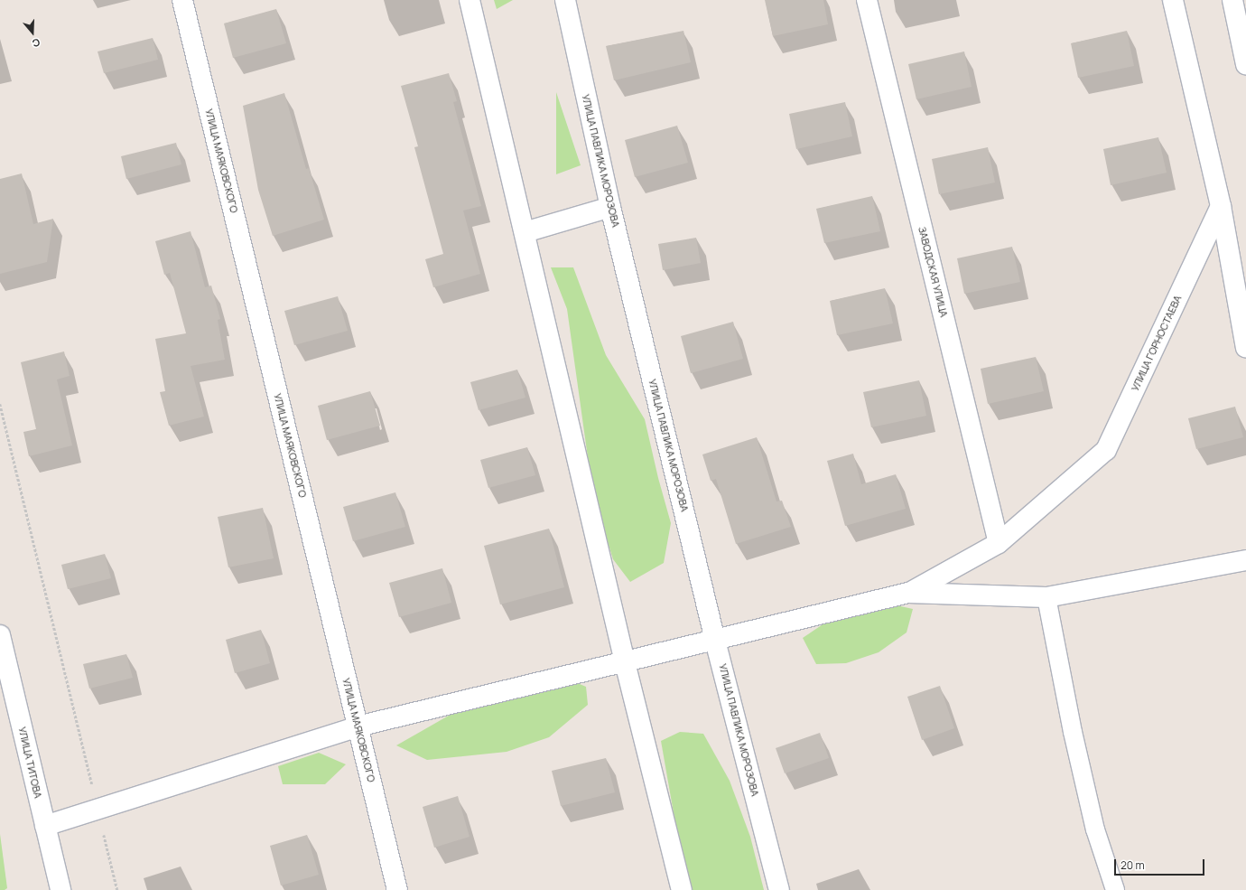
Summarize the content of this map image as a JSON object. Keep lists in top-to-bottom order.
{
  "streets": {
    "street": [
      "УЛИЦА МАЯКОВСКОГО",
      "УЛИЦА ПАВЛИКА МОРОЗОВА",
      "ЗАВОДСКАЯ УЛИЦА",
      "УЛИЦА ГОРНОСТАЕВА",
      "УЛИЦА ТИТОВА"
    ]
  },
  "crossings": [
    ["ЗАВОДСКАЯ УЛИЦА", "УЛИЦА ГОРНОСТАЕВА"]
  ],
  "scale_bar": "20 m",
  "north": "bottom"
}
